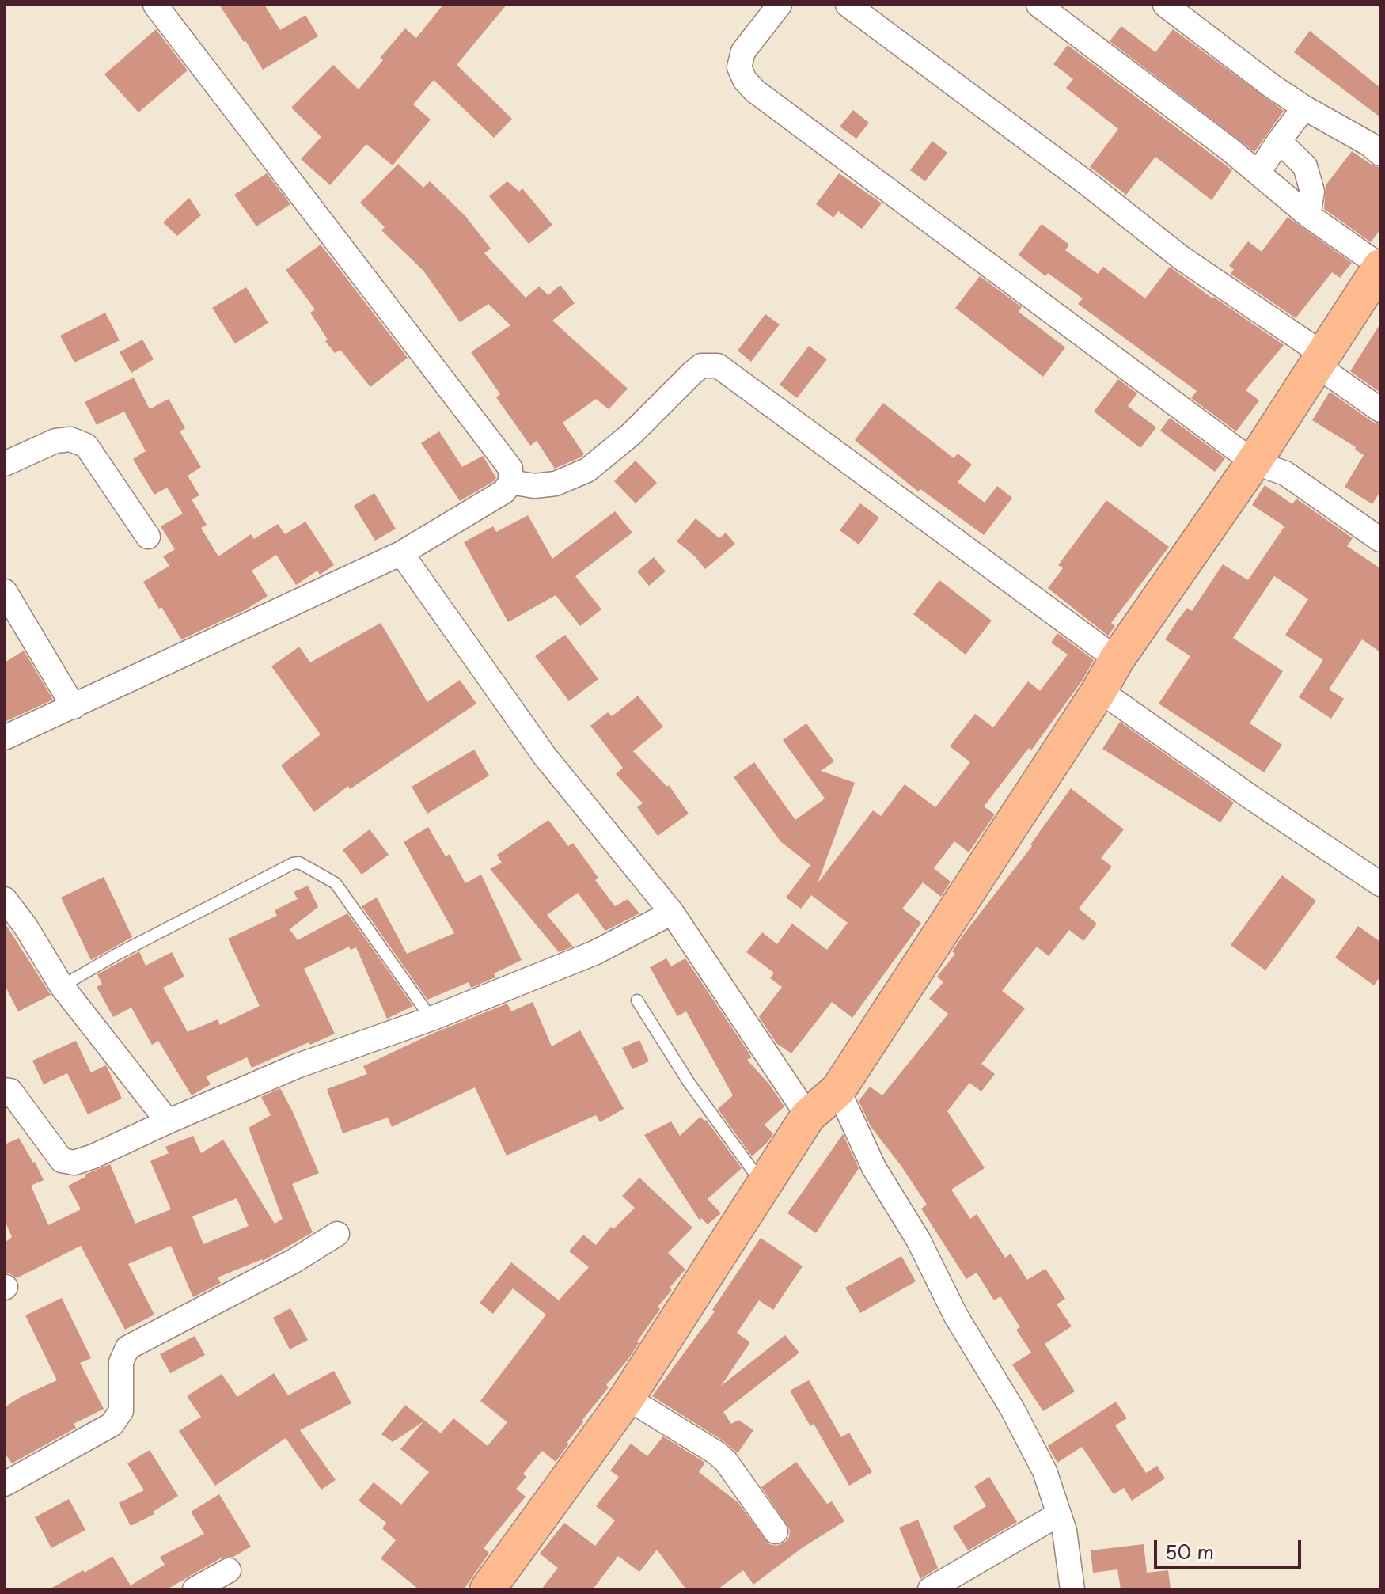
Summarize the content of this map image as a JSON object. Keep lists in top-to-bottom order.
{
  "scale_bar": "50 m"
}
